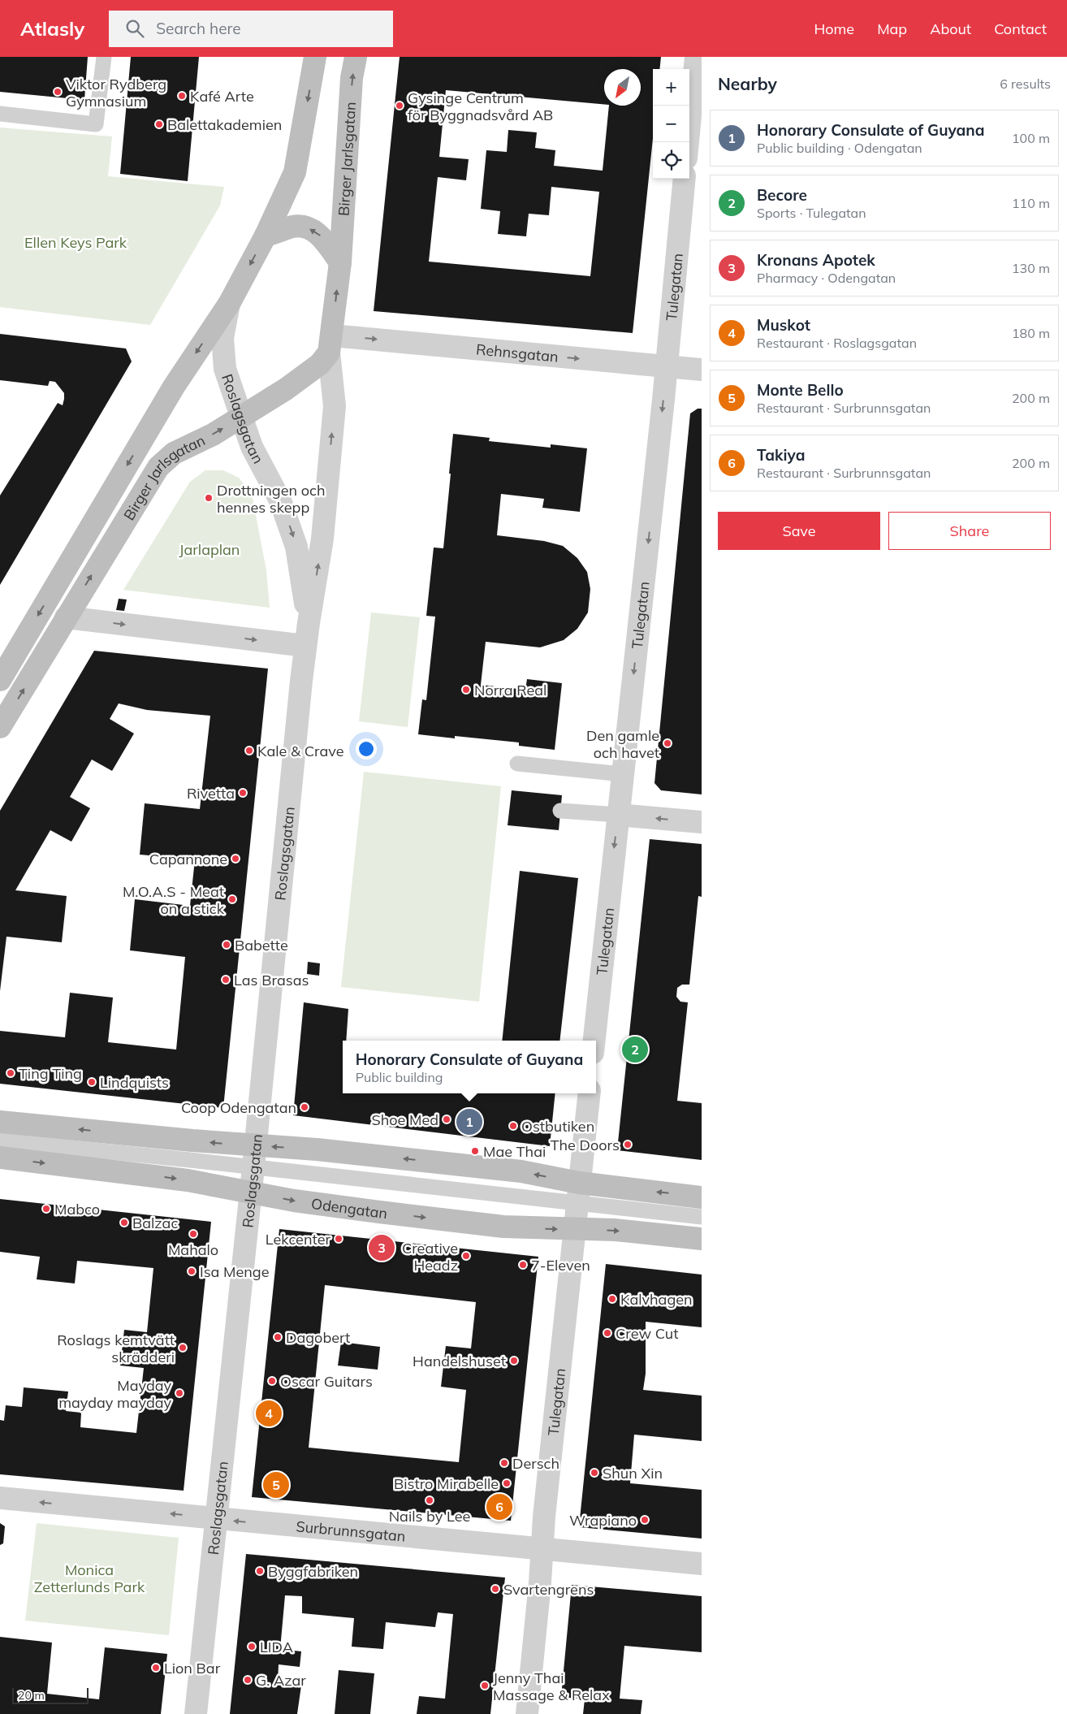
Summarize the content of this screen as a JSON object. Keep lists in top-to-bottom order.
{
  "streets": {
    "street": [
      "Birger Jarlsgatan",
      "Tulegatan",
      "Rehnsgatan",
      "Roslagsgatan",
      "Odengatan",
      "Surbrunnsgatan"
    ]
  },
  "crossings": [
    ["Birger Jarlsgatan", "Rehnsgatan"],
    ["Birger Jarlsgatan", "Roslagsgatan"],
    ["Tulegatan", "Rehnsgatan"],
    ["Tulegatan", "Odengatan"],
    ["Tulegatan", "Surbrunnsgatan"],
    ["Rehnsgatan", "Roslagsgatan"],
    ["Roslagsgatan", "Odengatan"],
    ["Roslagsgatan", "Surbrunnsgatan"]
  ],
  "one_way": ["Tulegatan", "Rehnsgatan", "Surbrunnsgatan"],
  "parks": ["Ellen Keys Park", "Jarlaplan", "Monica Zetterlunds Park"],
  "places": [
    "Viktor Rydberg Gymnasium",
    "Kafé Arte",
    "Gysinge Centrum för Byggnadsvård AB",
    "Balettakademien",
    "Drottningen och hennes skepp",
    "Norra Real",
    "Den gamle och havet",
    "Kale & Crave",
    "Rivetta",
    "Capannone",
    "M.O.A.S - Meat on a stick",
    "Babette",
    "Las Brasas",
    "Ting Ting",
    "Lindquists",
    "Coop Odengatan",
    "Shoe Med",
    "Ostbutiken",
    "The Doors",
    "Mae Thai",
    "Mabco",
    "Balzac",
    "Mahalo",
    "Lekcenter",
    "Creative Headz",
    "7-Eleven",
    "Isa Menge",
    "Kalvhagen",
    "Crew Cut",
    "Dagobert",
    "Roslags kemtvätt skrädderi",
    "Handelshuset",
    "Oscar Guitars",
    "Mayday mayday mayday",
    "Dersch",
    "Shun Xin",
    "Bistro Mirabelle",
    "Nails by Lee",
    "Wrapiano",
    "Byggfabriken",
    "Svartengrens",
    "LIDA",
    "Lion Bar",
    "G. Azar",
    "Jenny Thai Massage & Relax"
  ],
  "scale_bar": "20 m",
  "north": "bottom left",
  "page": {
    "header": "Atlasly",
    "search": "Search here",
    "nav": [
      "Home",
      "Map",
      "About",
      "Contact"
    ],
    "heading": ["Nearby", "6 results"],
    "map_buttons": ["+", "−"],
    "list": [
      {
        "mark": "1",
        "name": "Honorary Consulate of Guyana",
        "note": "Public building · Odengatan",
        "value": "100 m"
      },
      {
        "mark": "2",
        "name": "Becore",
        "note": "Sports · Tulegatan",
        "value": "110 m"
      },
      {
        "mark": "3",
        "name": "Kronans Apotek",
        "note": "Pharmacy · Odengatan",
        "value": "130 m"
      },
      {
        "mark": "4",
        "name": "Muskot",
        "note": "Restaurant · Roslagsgatan",
        "value": "180 m"
      },
      {
        "mark": "5",
        "name": "Monte Bello",
        "note": "Restaurant · Surbrunnsgatan",
        "value": "200 m"
      },
      {
        "mark": "6",
        "name": "Takiya",
        "note": "Restaurant · Surbrunnsgatan",
        "value": "200 m"
      }
    ],
    "buttons": ["Save", "Share"],
    "pins": [
      "2",
      "1",
      "3",
      "4",
      "5",
      "6"
    ],
    "popup": ["Honorary Consulate of Guyana", "Public building"],
    "scale": "20 m"
  }
}
